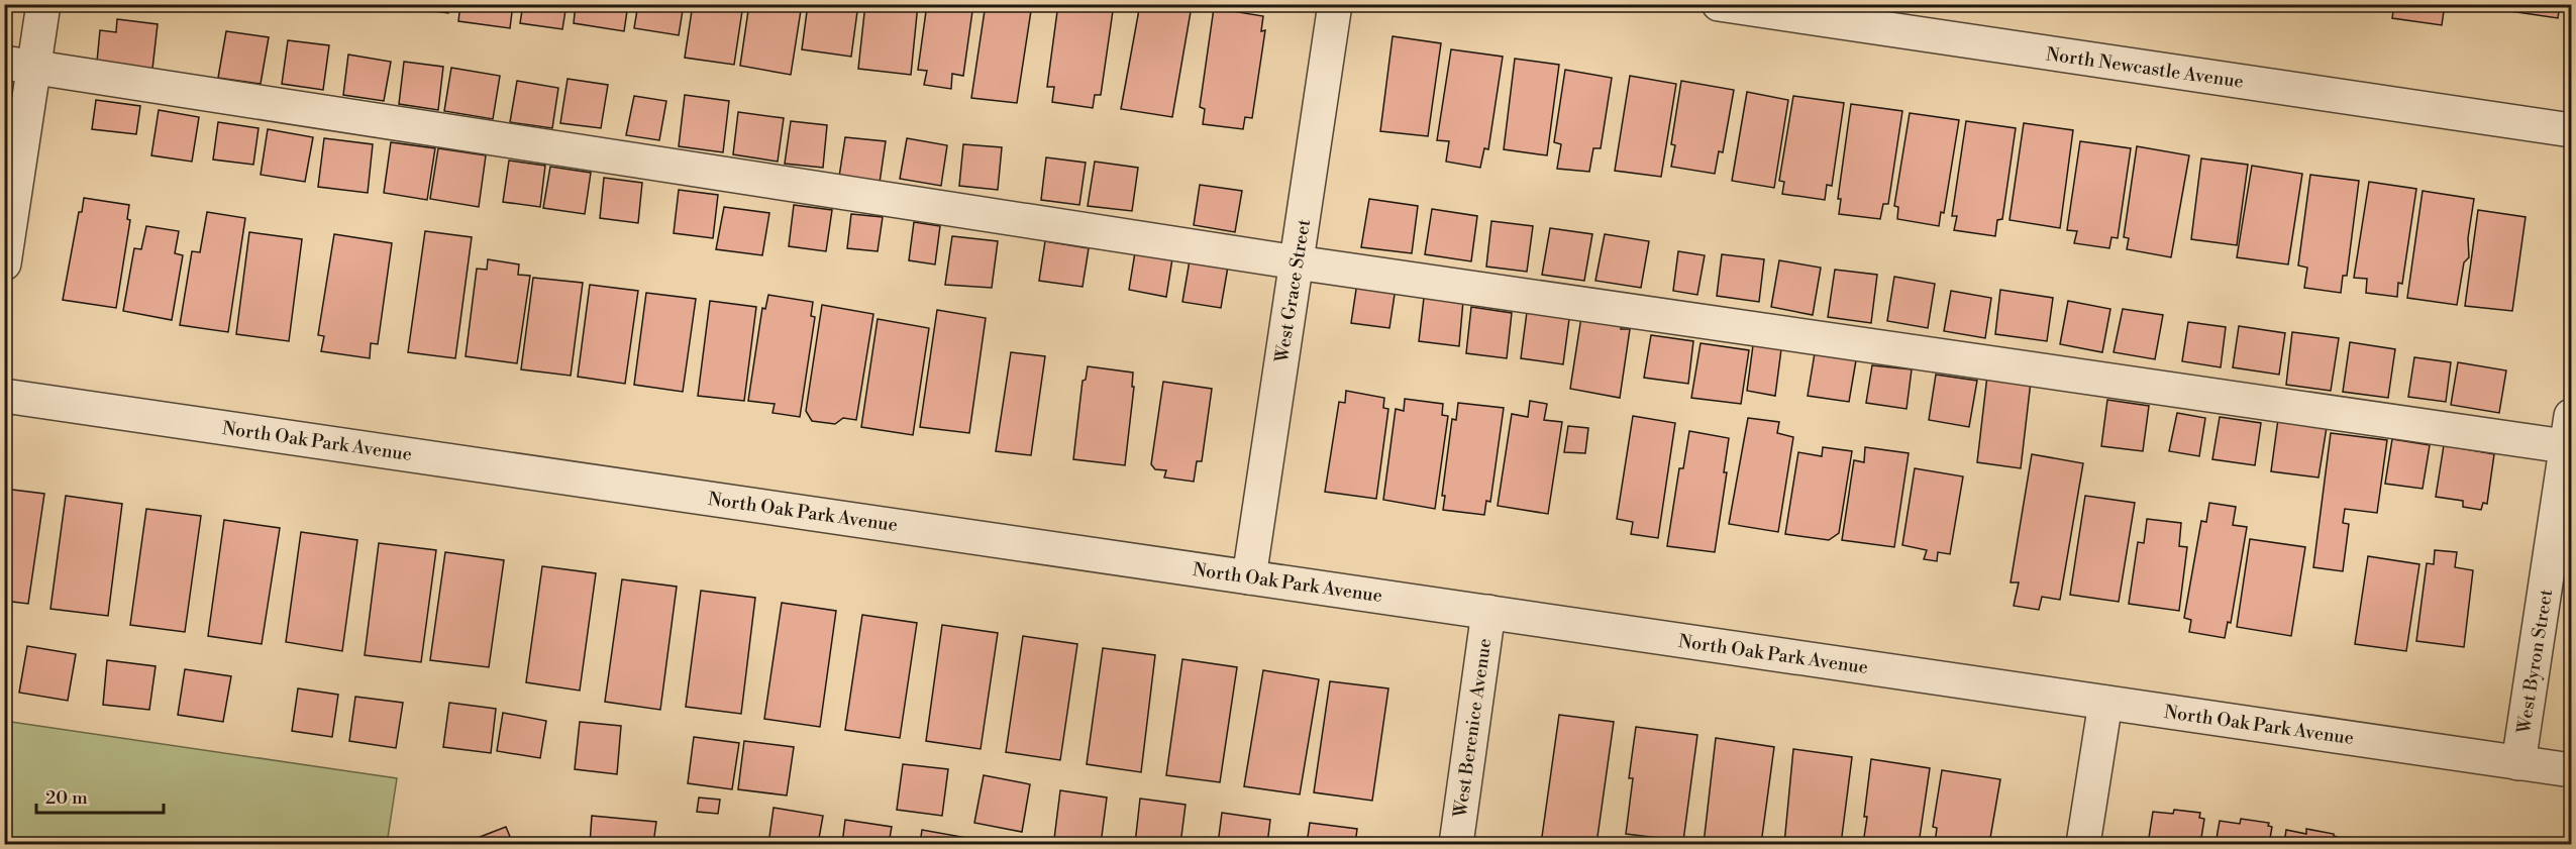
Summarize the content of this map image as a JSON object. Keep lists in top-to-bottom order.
{
  "streets": {
    "street": [
      "North Newcastle Avenue",
      "West Grace Street",
      "North Oak Park Avenue",
      "West Byron Street",
      "West Berenice Avenue"
    ]
  },
  "crossings": [
    ["West Grace Street", "North Oak Park Avenue"],
    ["North Oak Park Avenue", "West Byron Street"],
    ["North Oak Park Avenue", "West Berenice Avenue"]
  ],
  "scale_bar": "20 m"
}
